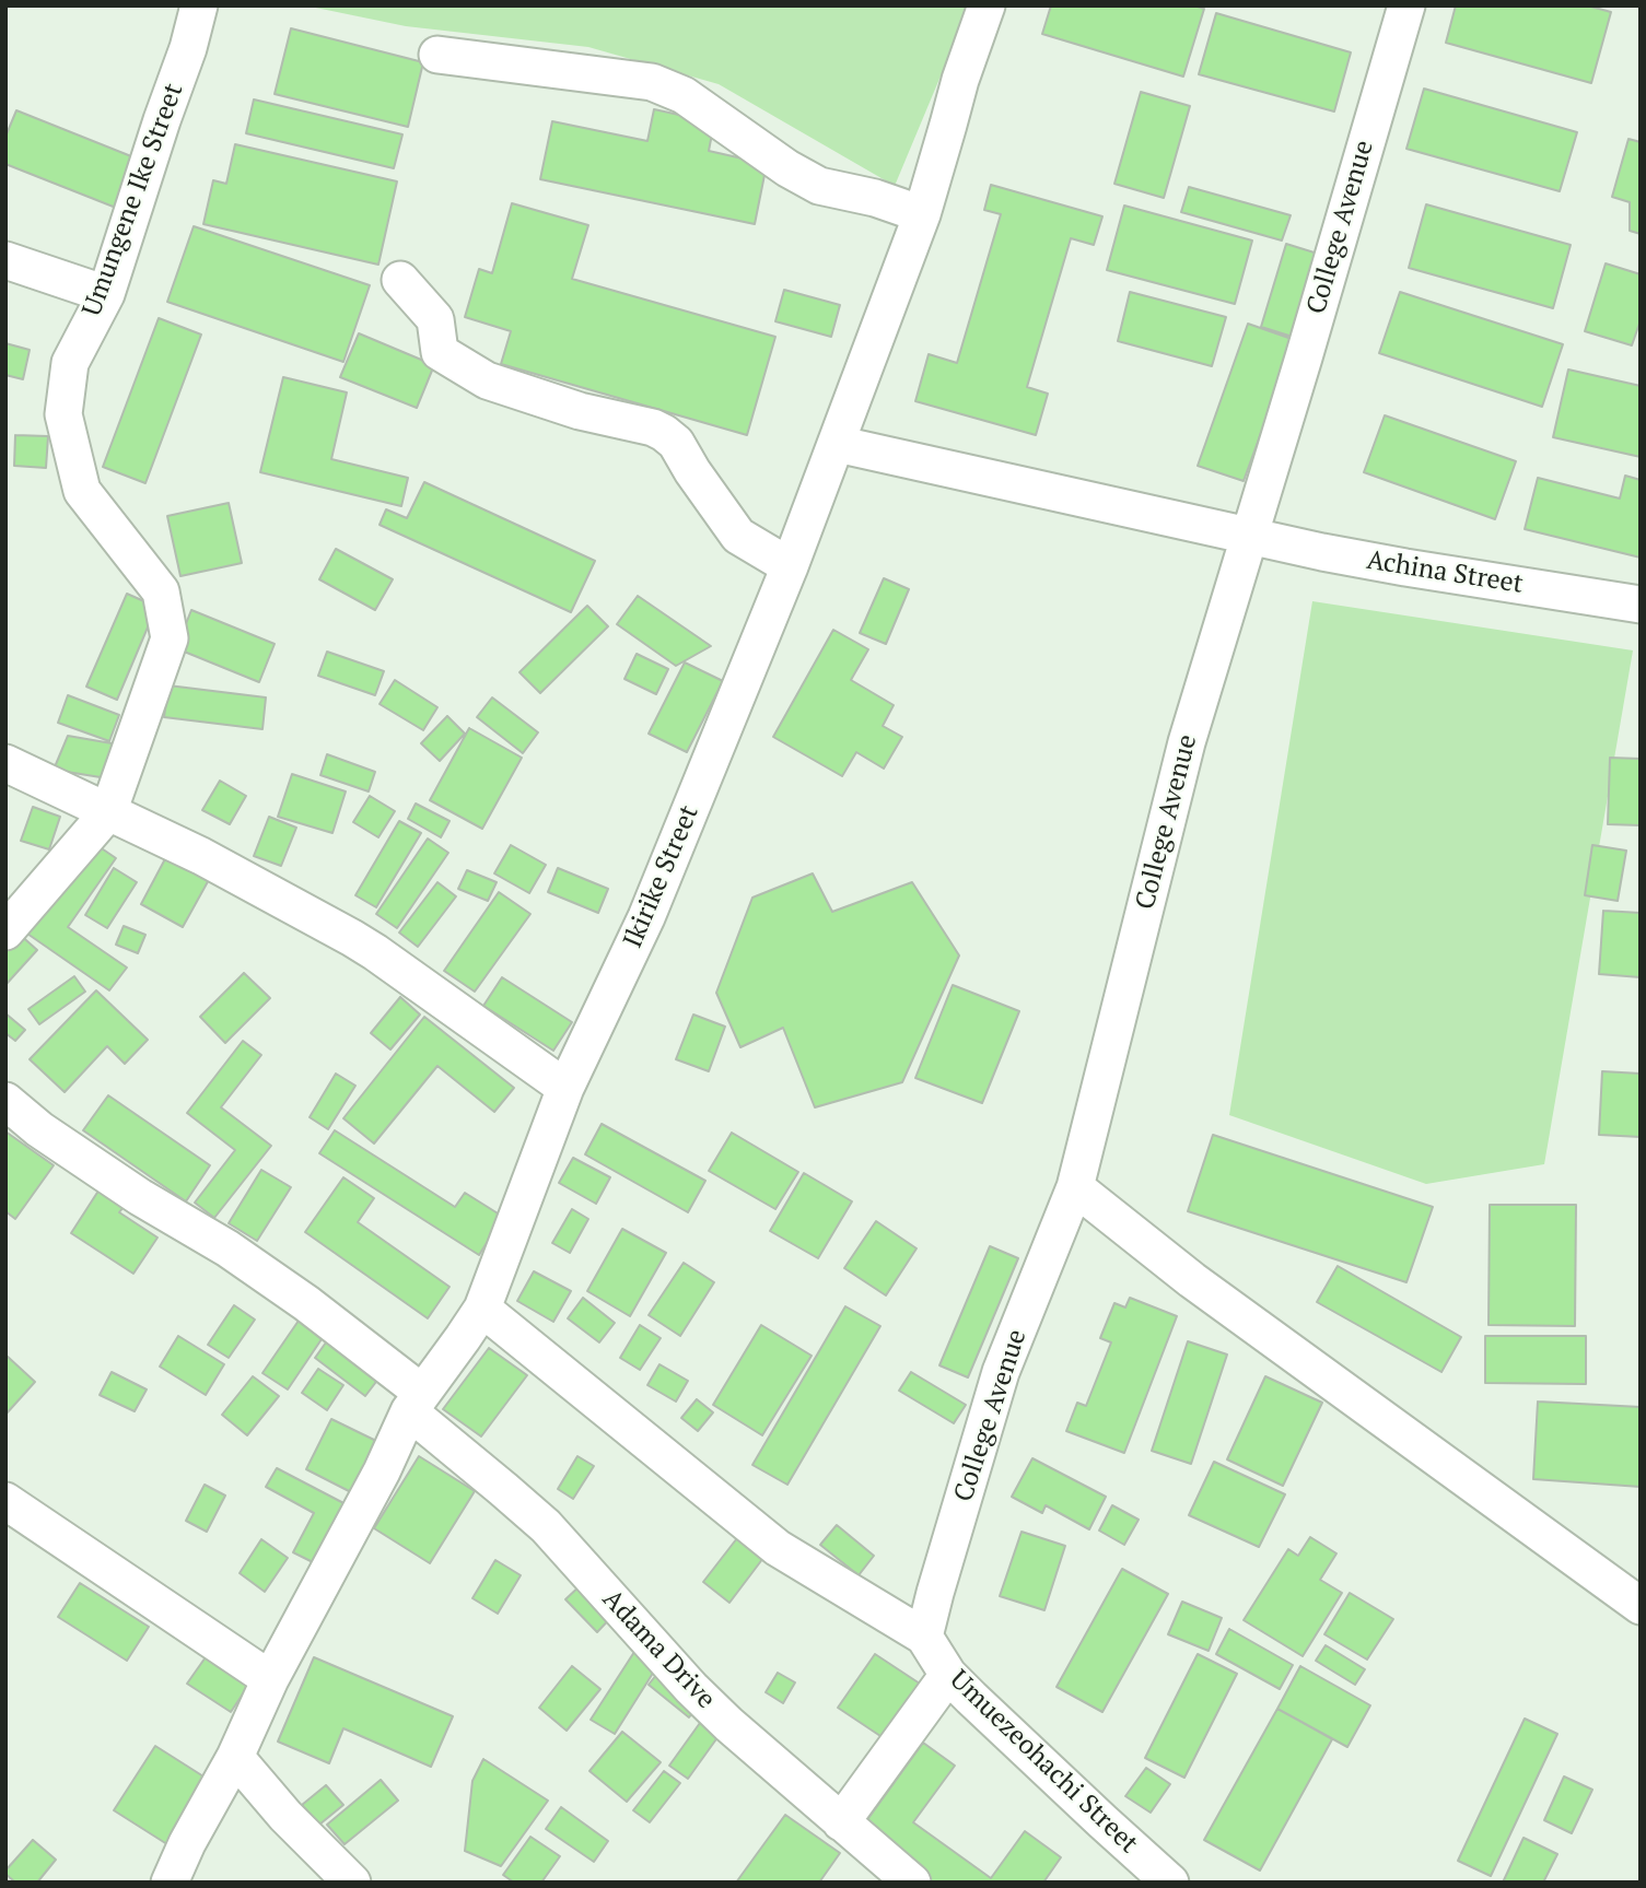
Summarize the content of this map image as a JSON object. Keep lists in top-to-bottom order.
{
  "streets": {
    "street": [
      "Umungene Ike Street",
      "College Avenue",
      "Achina Street",
      "Ikirike Street",
      "Adama Drive",
      "Umuezeohachi Street"
    ]
  },
  "crossings": [
    ["College Avenue", "Achina Street"],
    ["College Avenue", "Umuezeohachi Street"],
    ["Achina Street", "Ikirike Street"],
    ["Ikirike Street", "Adama Drive"]
  ]
}
